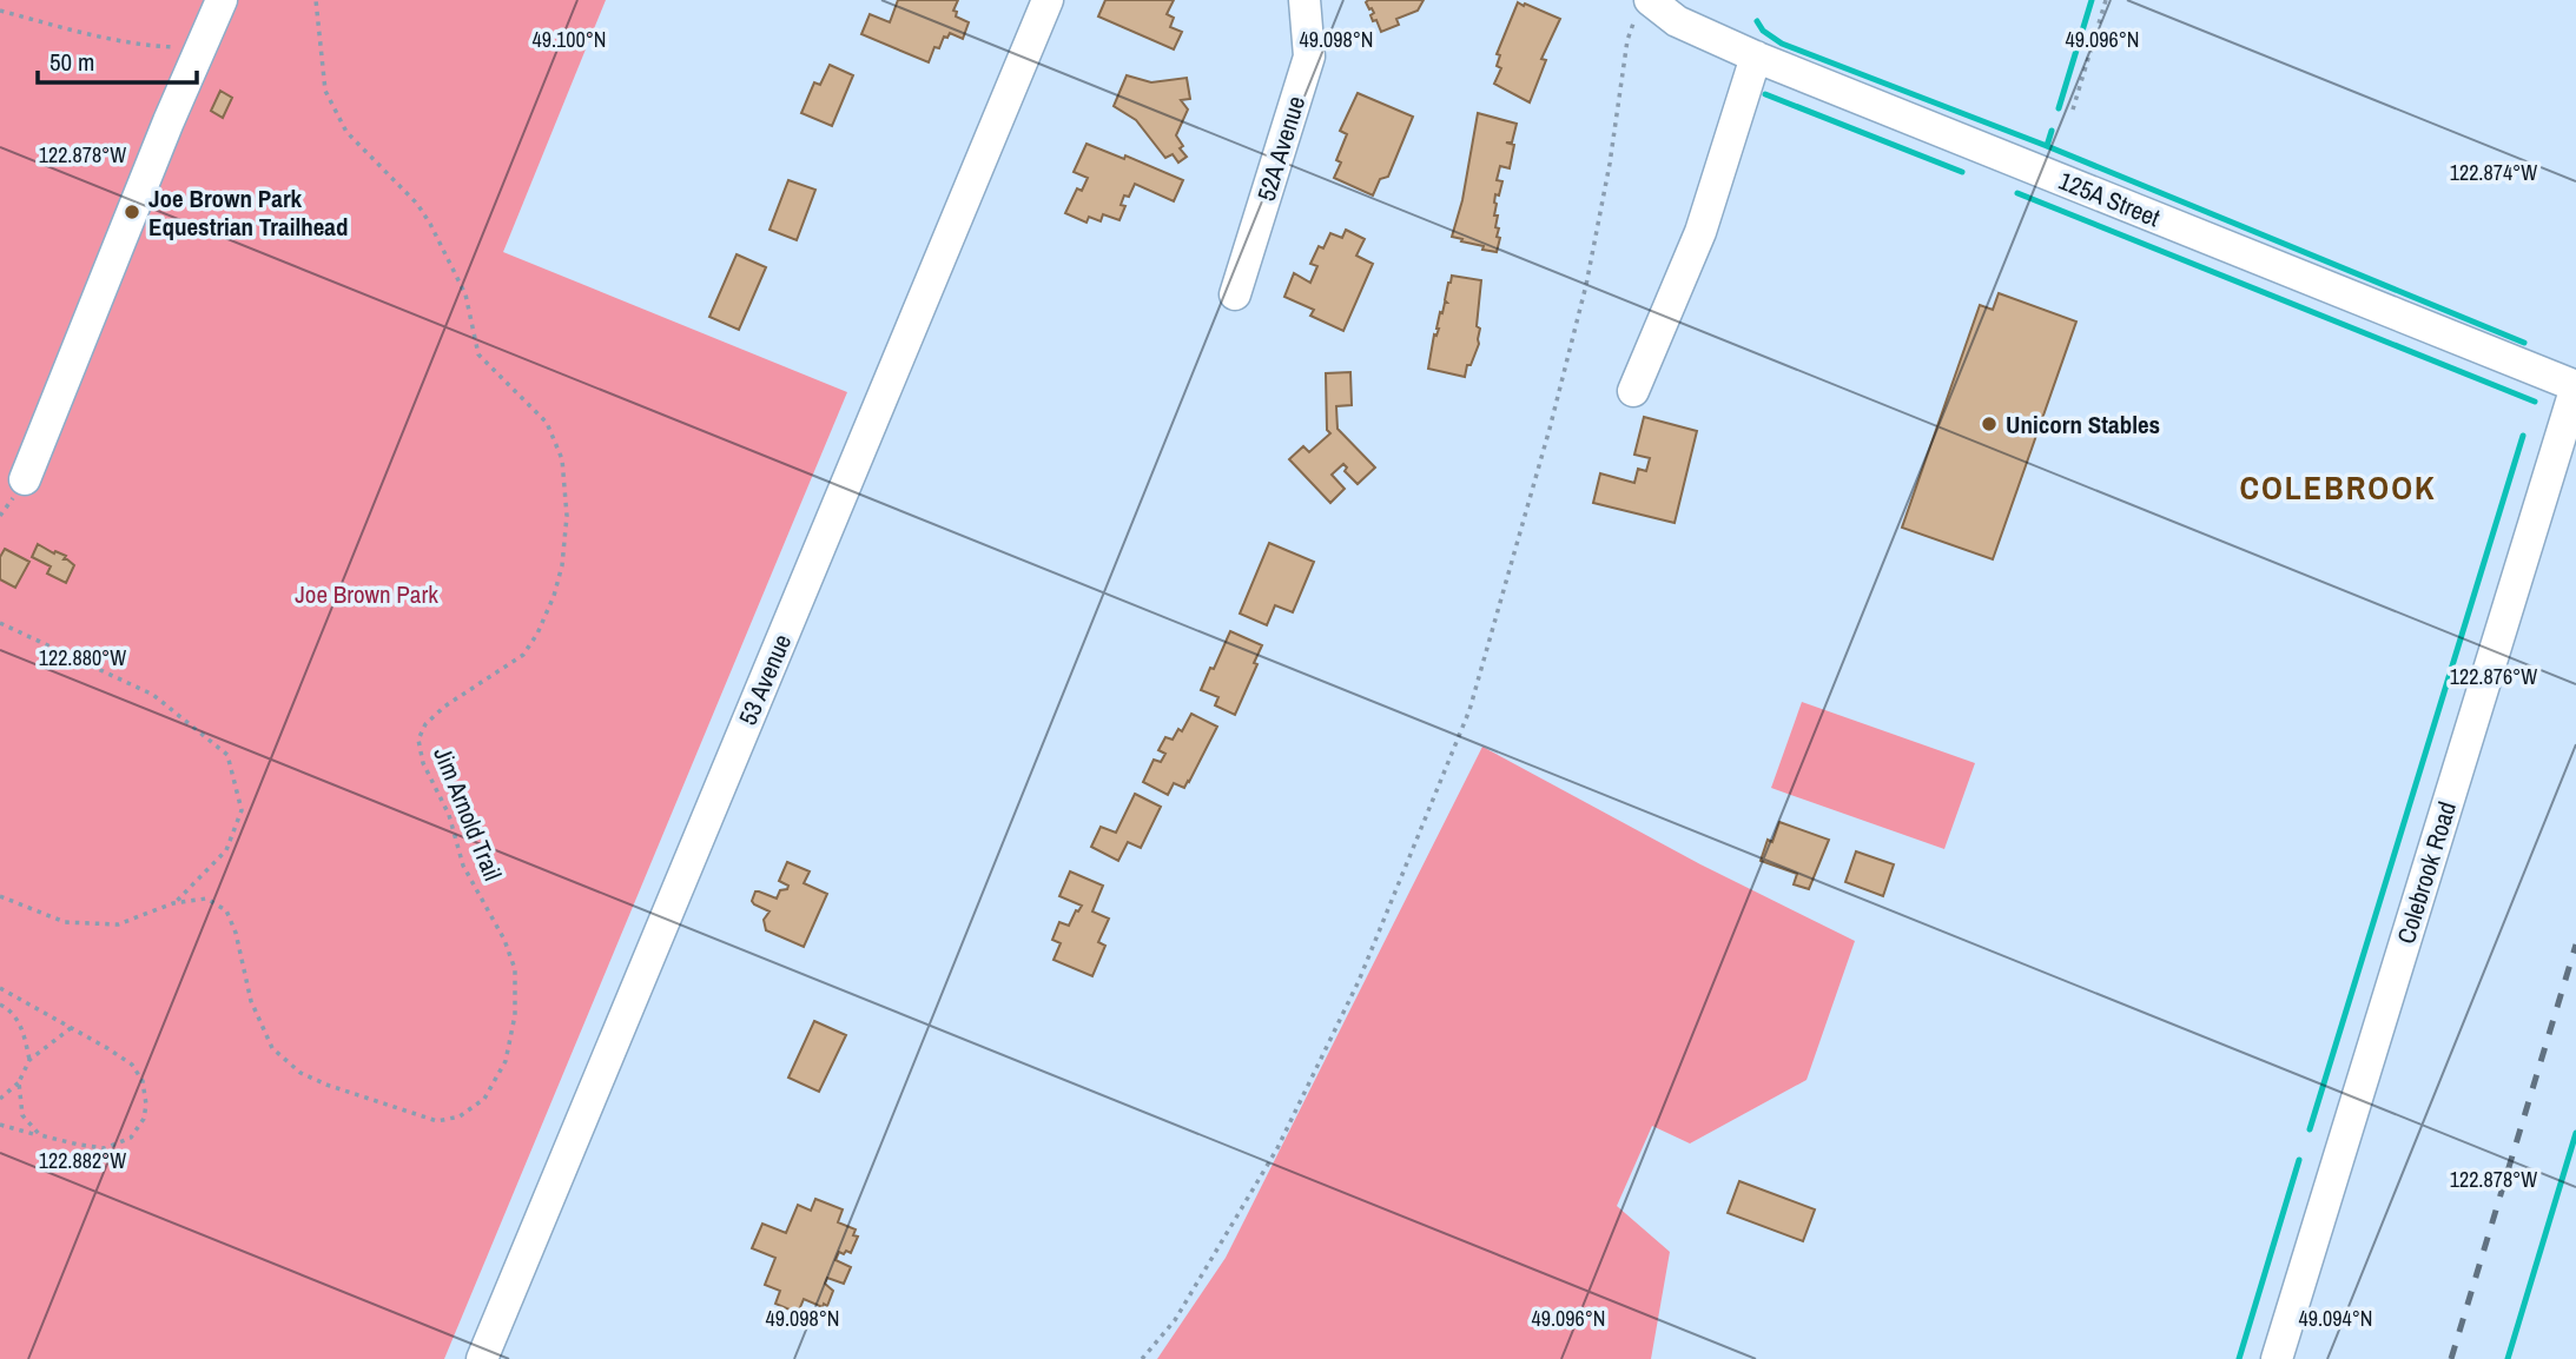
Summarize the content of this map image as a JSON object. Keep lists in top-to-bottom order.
{
  "streets": {
    "street": [
      "52A Avenue",
      "125A Street",
      "53 Avenue",
      "Colebrook Road"
    ],
    "path": ["Jim Arnold Trail"]
  },
  "crossings": [
    ["125A Street", "Colebrook Road"]
  ],
  "districts": ["COLEBROOK"],
  "parks": ["Joe Brown Park"],
  "places": ["Joe Brown Park Equestrian Trailhead", "Unicorn Stables"],
  "scale_bar": "50 m",
  "coordinates": [
    "49.100°N",
    "49.098°N",
    "49.096°N",
    "122.878°W",
    "122.874°W",
    "122.880°W",
    "122.876°W",
    "122.882°W",
    "49.094°N"
  ]
}
